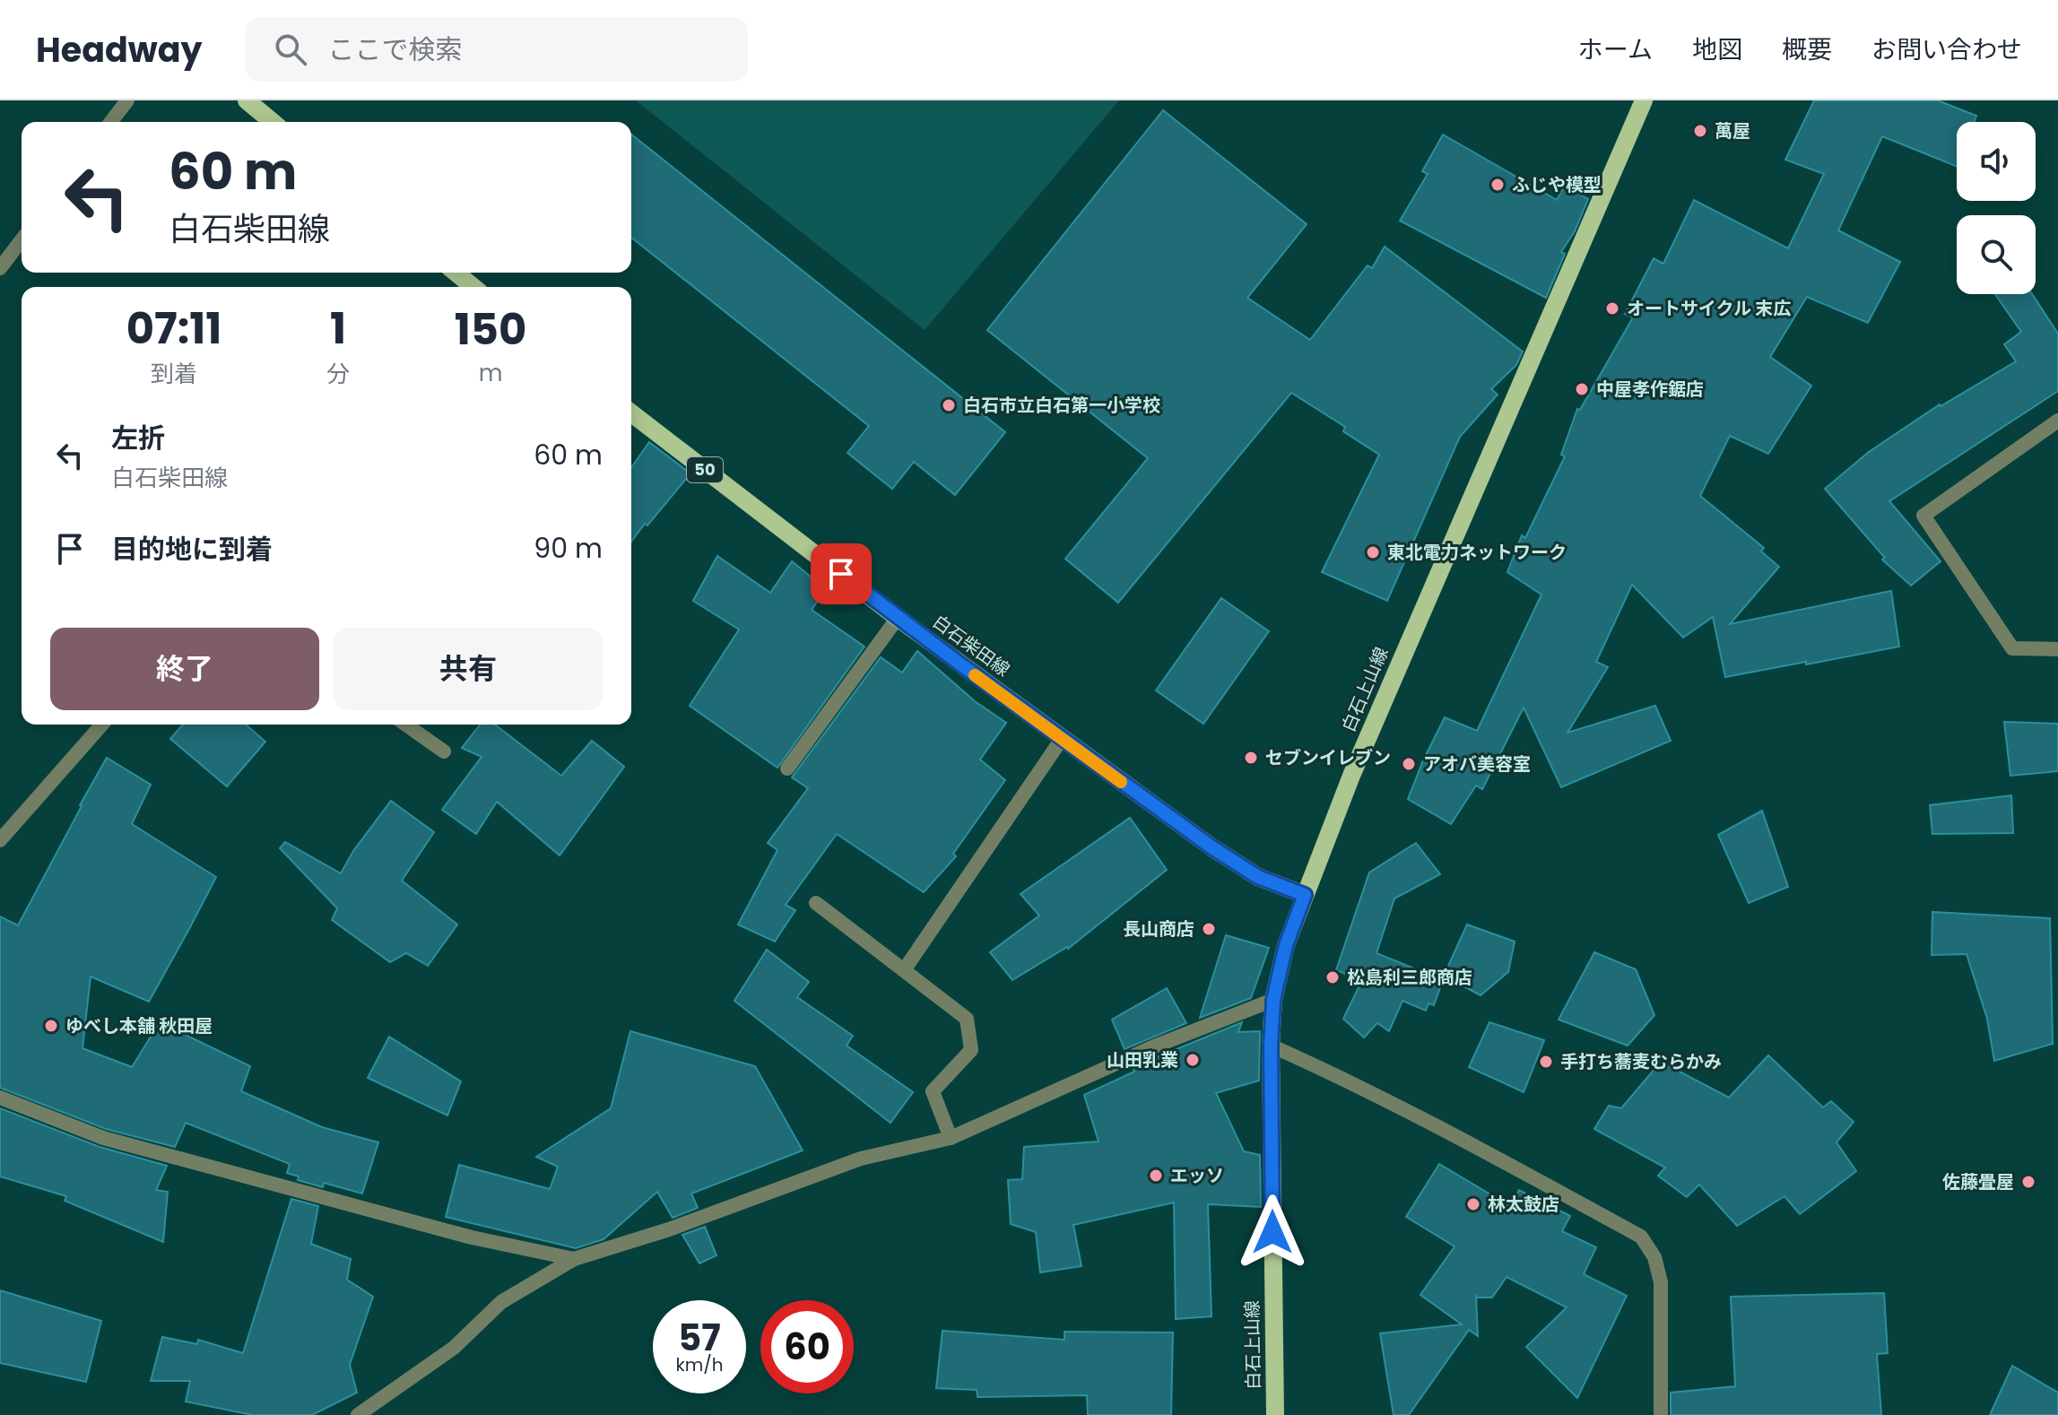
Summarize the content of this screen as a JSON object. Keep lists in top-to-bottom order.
{
  "streets": {
    "main road": ["50", "白石柴田線", "白石上山線"]
  },
  "crossings": [
    ["白石柴田線", "白石上山線"]
  ],
  "places": [
    "萬屋",
    "ふじや模型",
    "オートサイクル 末広",
    "中屋孝作鋸店",
    "白石市立白石第一小学校",
    "東北電力ネットワーク",
    "セブンイレブン",
    "アオバ美容室",
    "長山商店",
    "松島利三郎商店",
    "ゆべし本舗 秋田屋",
    "山田乳業",
    "手打ち蕎麦むらかみ",
    "エッソ",
    "佐藤畳屋",
    "林太鼓店"
  ],
  "page": {
    "header": "Headway",
    "search": "ここで検索",
    "nav": [
      "ホーム",
      "地図",
      "概要",
      "お問い合わせ"
    ],
    "turn": ["60 m", "白石柴田線"],
    "eta": [
      "07:11",
      "到着",
      "1",
      "分",
      "150",
      "m"
    ],
    "list": [
      {
        "name": "左折",
        "note": "白石柴田線",
        "value": "60 m"
      },
      {
        "name": "目的地に到着",
        "value": "90 m"
      }
    ],
    "buttons": ["終了", "共有"],
    "speed": "57 km/h",
    "limit": "60"
  }
}
